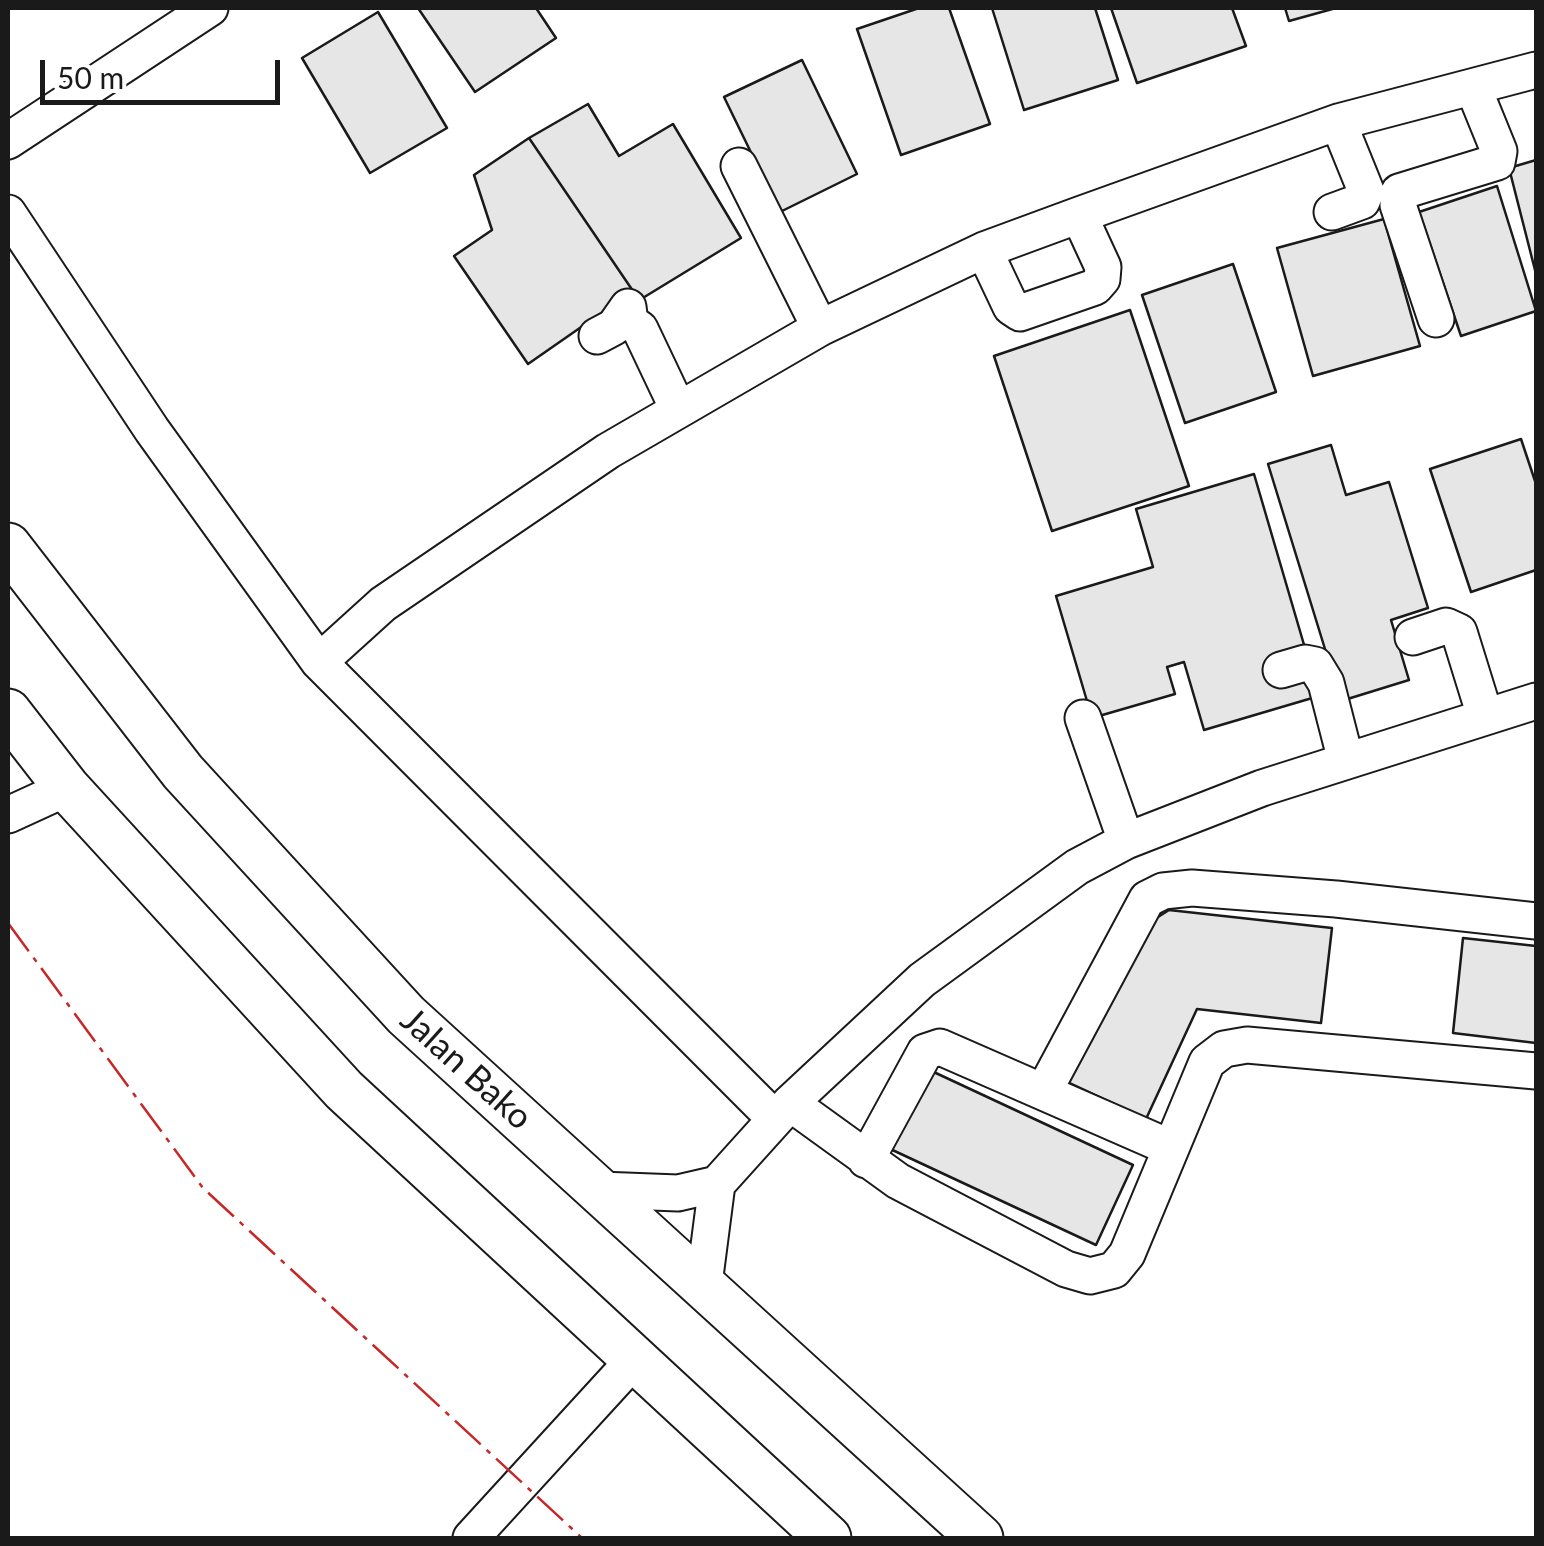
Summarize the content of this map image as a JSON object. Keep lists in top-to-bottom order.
{
  "streets": {
    "main road": ["Jalan Bako"]
  },
  "scale_bar": "50 m"
}
